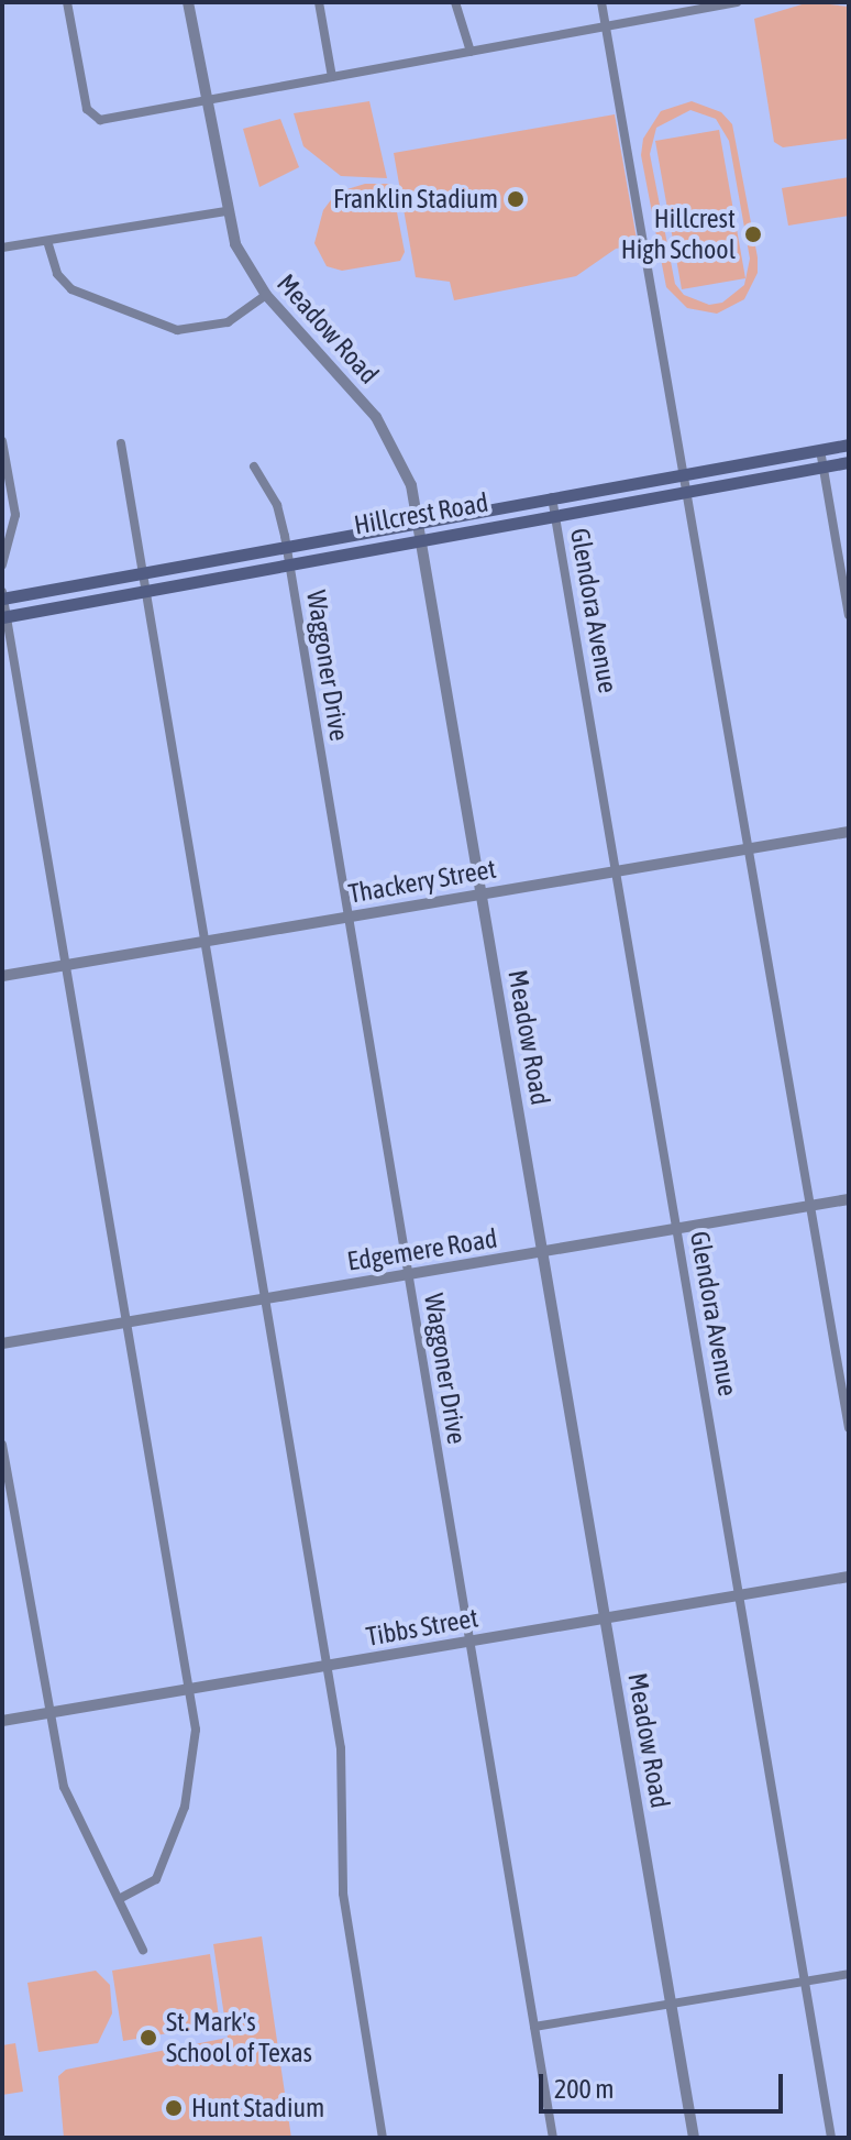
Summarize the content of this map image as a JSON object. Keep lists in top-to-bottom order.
{
  "streets": {
    "main road": ["Hillcrest Road"],
    "street": [
      "Meadow Road",
      "Glendora Avenue",
      "Waggoner Drive",
      "Thackery Street",
      "Edgemere Road",
      "Tibbs Street"
    ]
  },
  "crossings": [
    ["Meadow Road", "Hillcrest Road"],
    ["Meadow Road", "Thackery Street"],
    ["Meadow Road", "Edgemere Road"],
    ["Meadow Road", "Tibbs Street"],
    ["Hillcrest Road", "Glendora Avenue"],
    ["Hillcrest Road", "Waggoner Drive"],
    ["Glendora Avenue", "Thackery Street"],
    ["Glendora Avenue", "Edgemere Road"],
    ["Glendora Avenue", "Tibbs Street"],
    ["Waggoner Drive", "Thackery Street"],
    ["Waggoner Drive", "Edgemere Road"],
    ["Waggoner Drive", "Tibbs Street"]
  ],
  "places": [
    "Franklin Stadium",
    "Hillcrest High School",
    "St. Mark's School of Texas",
    "Hunt Stadium"
  ],
  "scale_bar": "200 m"
}
